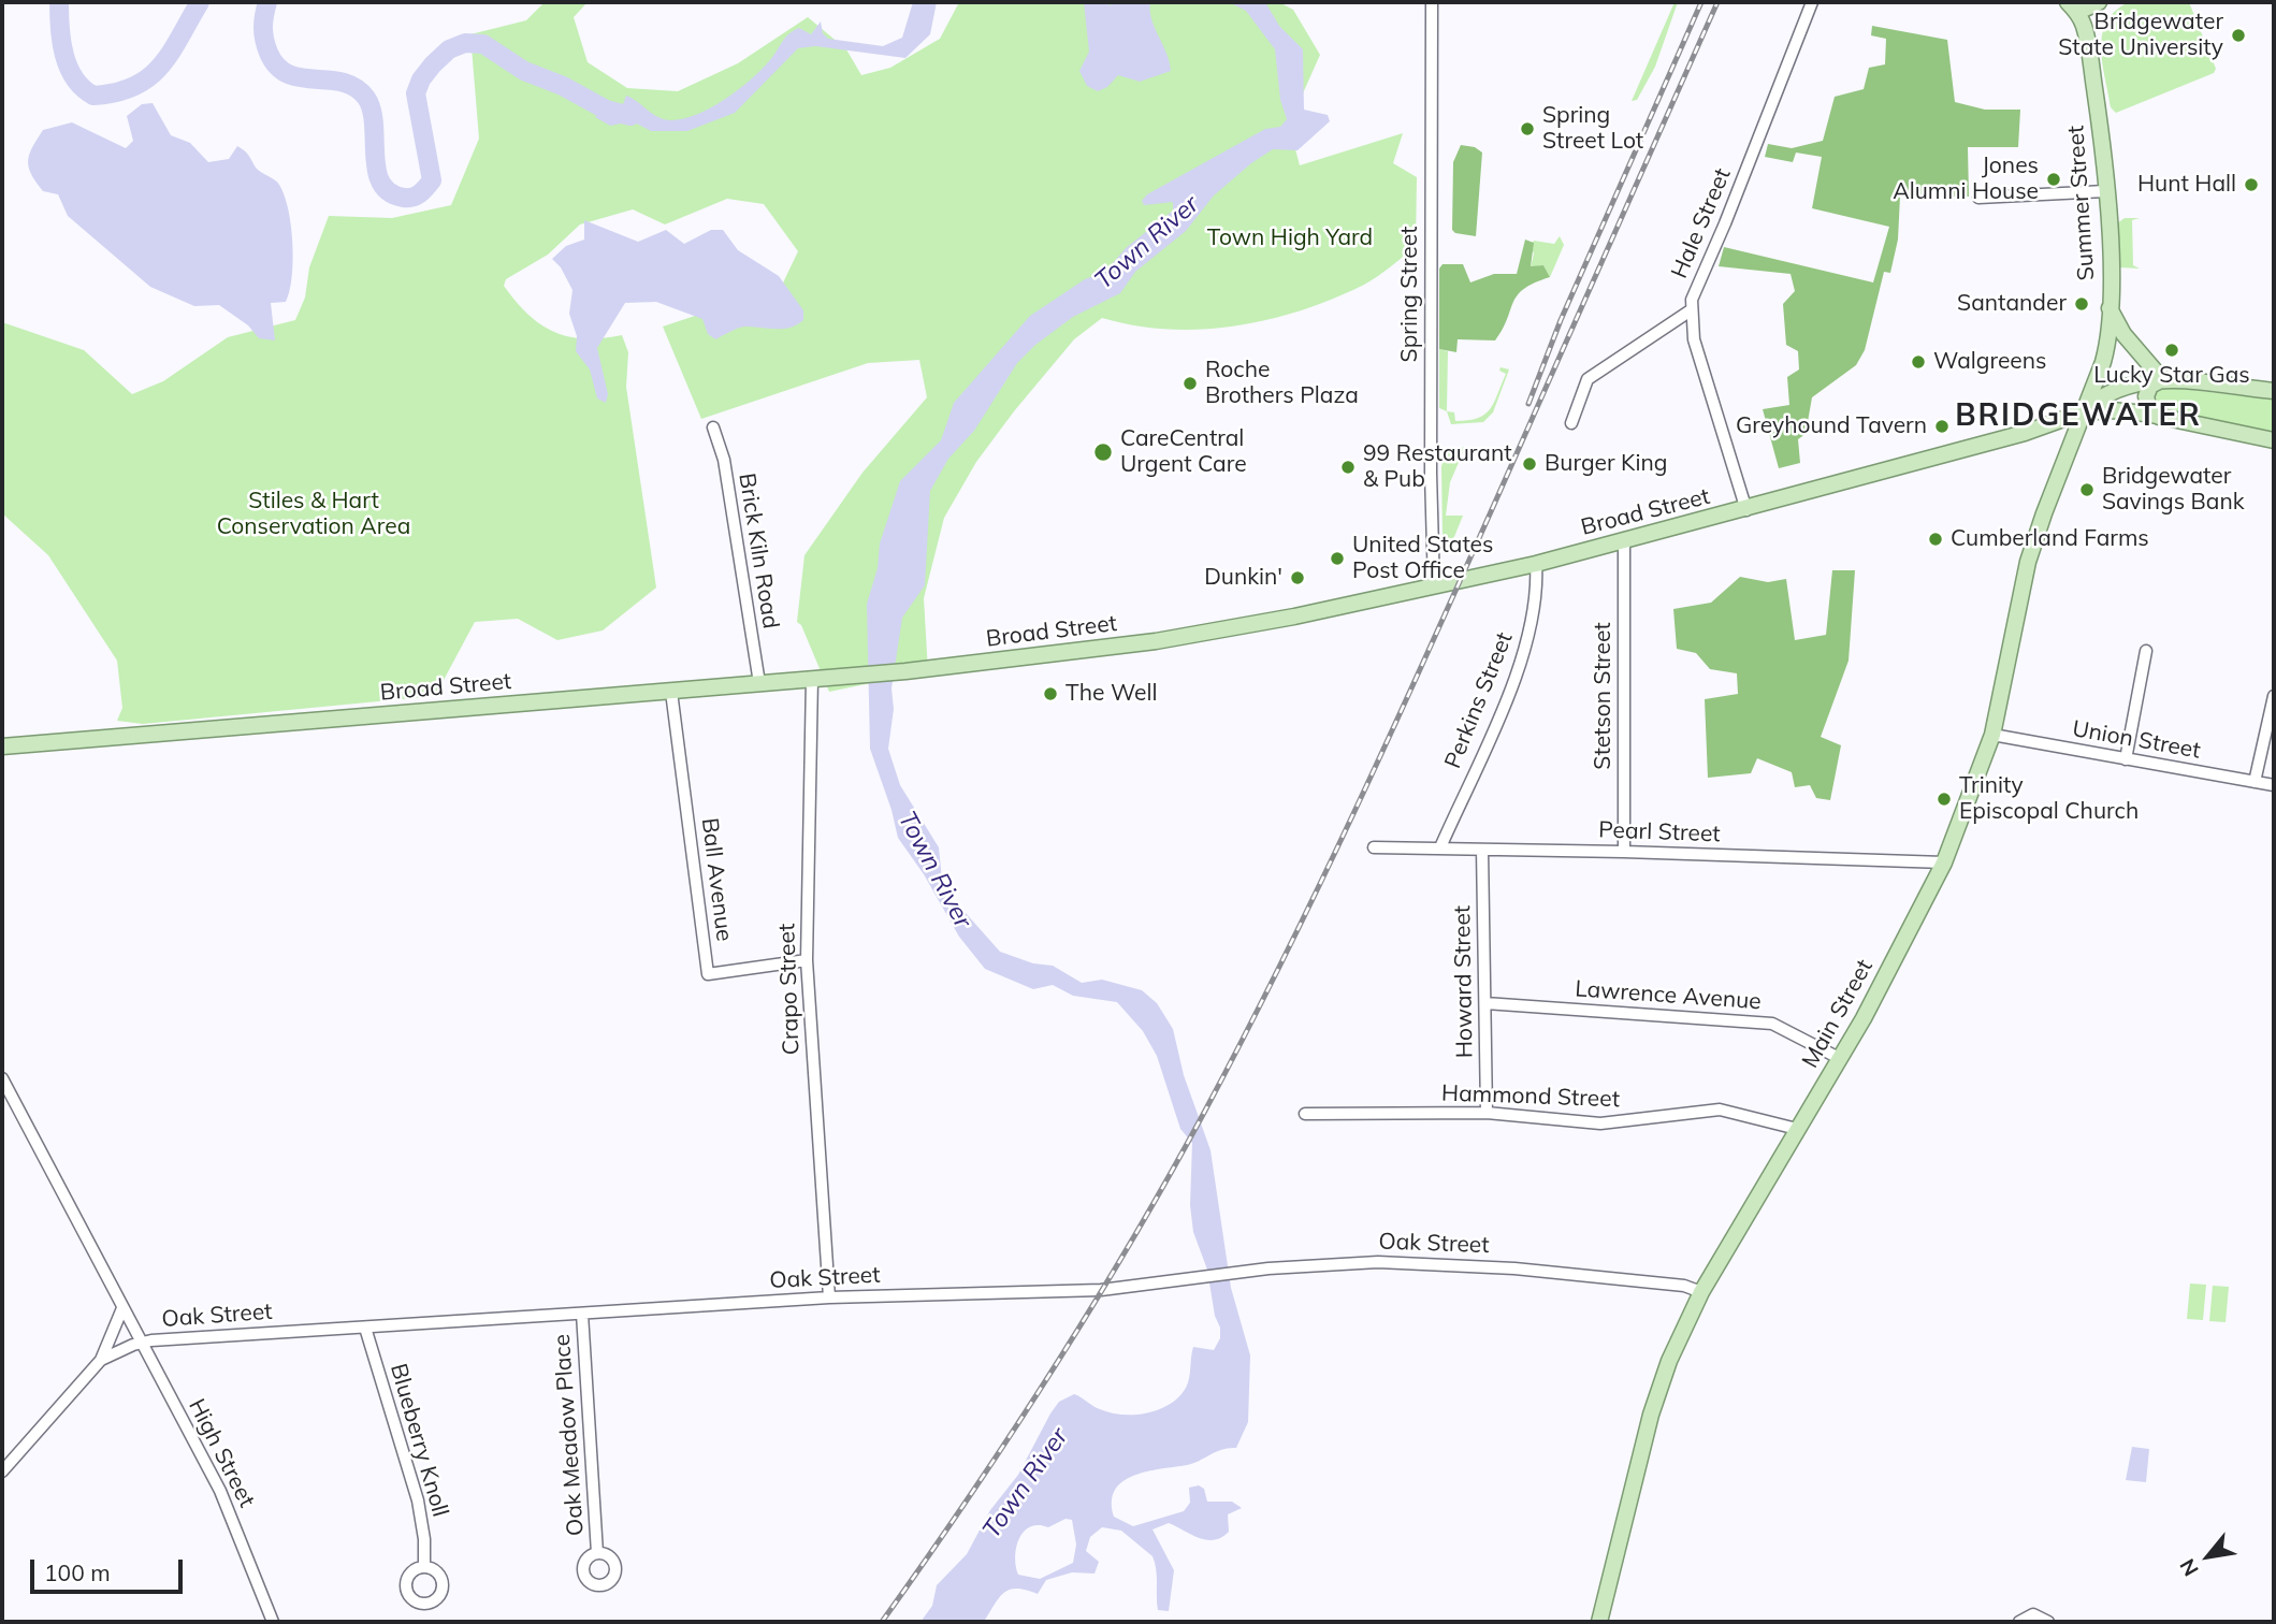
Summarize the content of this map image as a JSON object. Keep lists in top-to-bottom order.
{
  "streets": {
    "main road": ["Summer Street", "Broad Street", "Main Street"],
    "street": [
      "Hale Street",
      "Spring Street",
      "Brick Kiln Road",
      "Stetson Street",
      "Perkins Street",
      "Union Street",
      "Pearl Street",
      "Ball Avenue",
      "Howard Street",
      "Crapo Street",
      "Lawrence Avenue",
      "Hammond Street",
      "Oak Street",
      "Oak Meadow Place",
      "Blueberry Knoll",
      "High Street"
    ]
  },
  "crossings": [
    ["Summer Street", "Broad Street"],
    ["Summer Street", "Main Street"],
    ["Hale Street", "Broad Street"],
    ["Spring Street", "Broad Street"],
    ["Broad Street", "Brick Kiln Road"],
    ["Broad Street", "Stetson Street"],
    ["Broad Street", "Perkins Street"],
    ["Broad Street", "Ball Avenue"],
    ["Broad Street", "Crapo Street"],
    ["Broad Street", "Main Street"],
    ["Stetson Street", "Pearl Street"],
    ["Perkins Street", "Pearl Street"],
    ["Union Street", "Main Street"],
    ["Pearl Street", "Howard Street"],
    ["Pearl Street", "Main Street"],
    ["Ball Avenue", "Crapo Street"],
    ["Howard Street", "Lawrence Avenue"],
    ["Howard Street", "Hammond Street"],
    ["Crapo Street", "Oak Street"],
    ["Lawrence Avenue", "Main Street"],
    ["Main Street", "Hammond Street"],
    ["Main Street", "Oak Street"],
    ["Oak Street", "Oak Meadow Place"],
    ["Oak Street", "Blueberry Knoll"],
    ["Oak Street", "High Street"]
  ],
  "districts": ["BRIDGEWATER"],
  "water": ["Town River"],
  "parks": ["Town High Yard", "Stiles & Hart Conservation Area"],
  "places": [
    "Bridgewater State University",
    "Spring Street Lot",
    "Jones Alumni House",
    "Hunt Hall",
    "Santander",
    "Lucky Star Gas",
    "Walgreens",
    "Roche Brothers Plaza",
    "Greyhound Tavern",
    "CareCentral Urgent Care",
    "Burger King",
    "99 Restaurant & Pub",
    "Bridgewater Savings Bank",
    "Cumberland Farms",
    "United States Post Office",
    "Dunkin'",
    "The Well",
    "Trinity Episcopal Church"
  ],
  "scale_bar": "100 m",
  "north": "bottom left"
}
